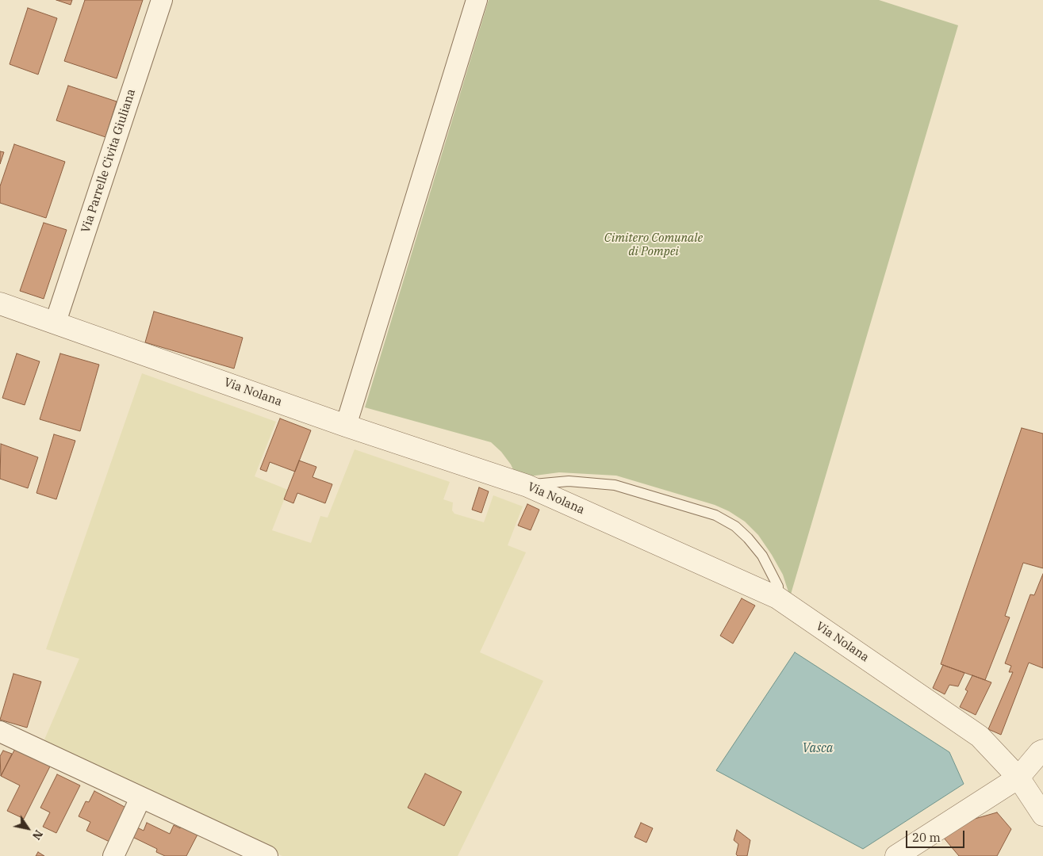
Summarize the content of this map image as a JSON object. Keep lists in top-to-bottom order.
{
  "streets": {
    "street": ["Via Parrelle Civita Giuliana", "Via Nolana"]
  },
  "crossings": [
    ["Via Parrelle Civita Giuliana", "Via Nolana"]
  ],
  "water": ["Vasca"],
  "parks": ["Cimitero Comunale di Pompei"],
  "scale_bar": "20 m",
  "north": "bottom right"
}
